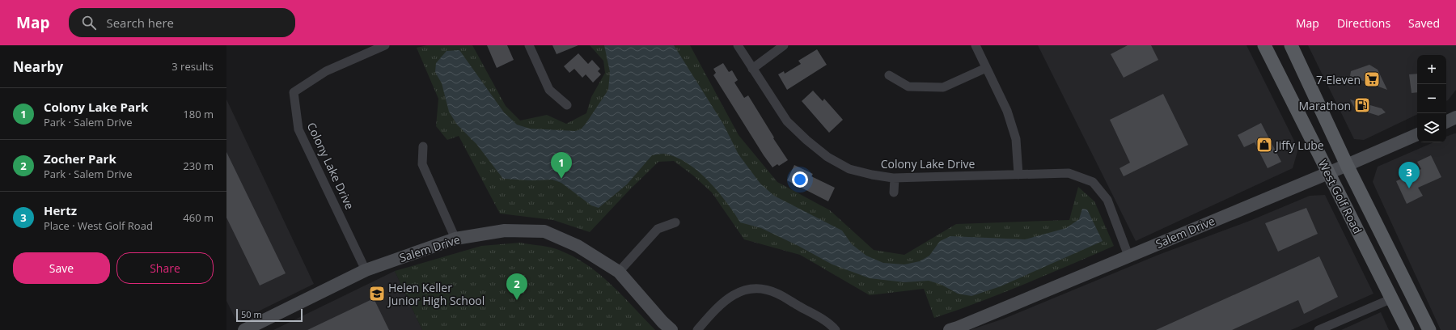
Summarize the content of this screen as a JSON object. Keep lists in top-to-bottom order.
{
  "streets": {
    "main road": ["West Golf Road"],
    "street": ["Colony Lake Drive", "Salem Drive"]
  },
  "crossings": [
    ["Colony Lake Drive", "Salem Drive"],
    ["West Golf Road", "Salem Drive"]
  ],
  "places": {
    "supermarket": ["7-Eleven"],
    "fuel station": ["Marathon"],
    "shop": ["Jiffy Lube"],
    "school or university": ["Helen Keller Junior High School"]
  },
  "scale_bar": "50 m",
  "page": {
    "header": "Map",
    "search": "Search here",
    "nav": ["Map", "Directions", "Saved"],
    "heading": ["Nearby", "3 results"],
    "map_buttons": ["+", "−"],
    "list": [
      {
        "mark": "1",
        "name": "Colony Lake Park",
        "note": "Park · Salem Drive",
        "value": "180 m"
      },
      {
        "mark": "2",
        "name": "Zocher Park",
        "note": "Park · Salem Drive",
        "value": "230 m"
      },
      {
        "mark": "3",
        "name": "Hertz",
        "note": "Place · West Golf Road",
        "value": "460 m"
      }
    ],
    "pins": ["1", "3", "2"],
    "buttons": ["Save", "Share"],
    "scale": "50 m"
  }
}
